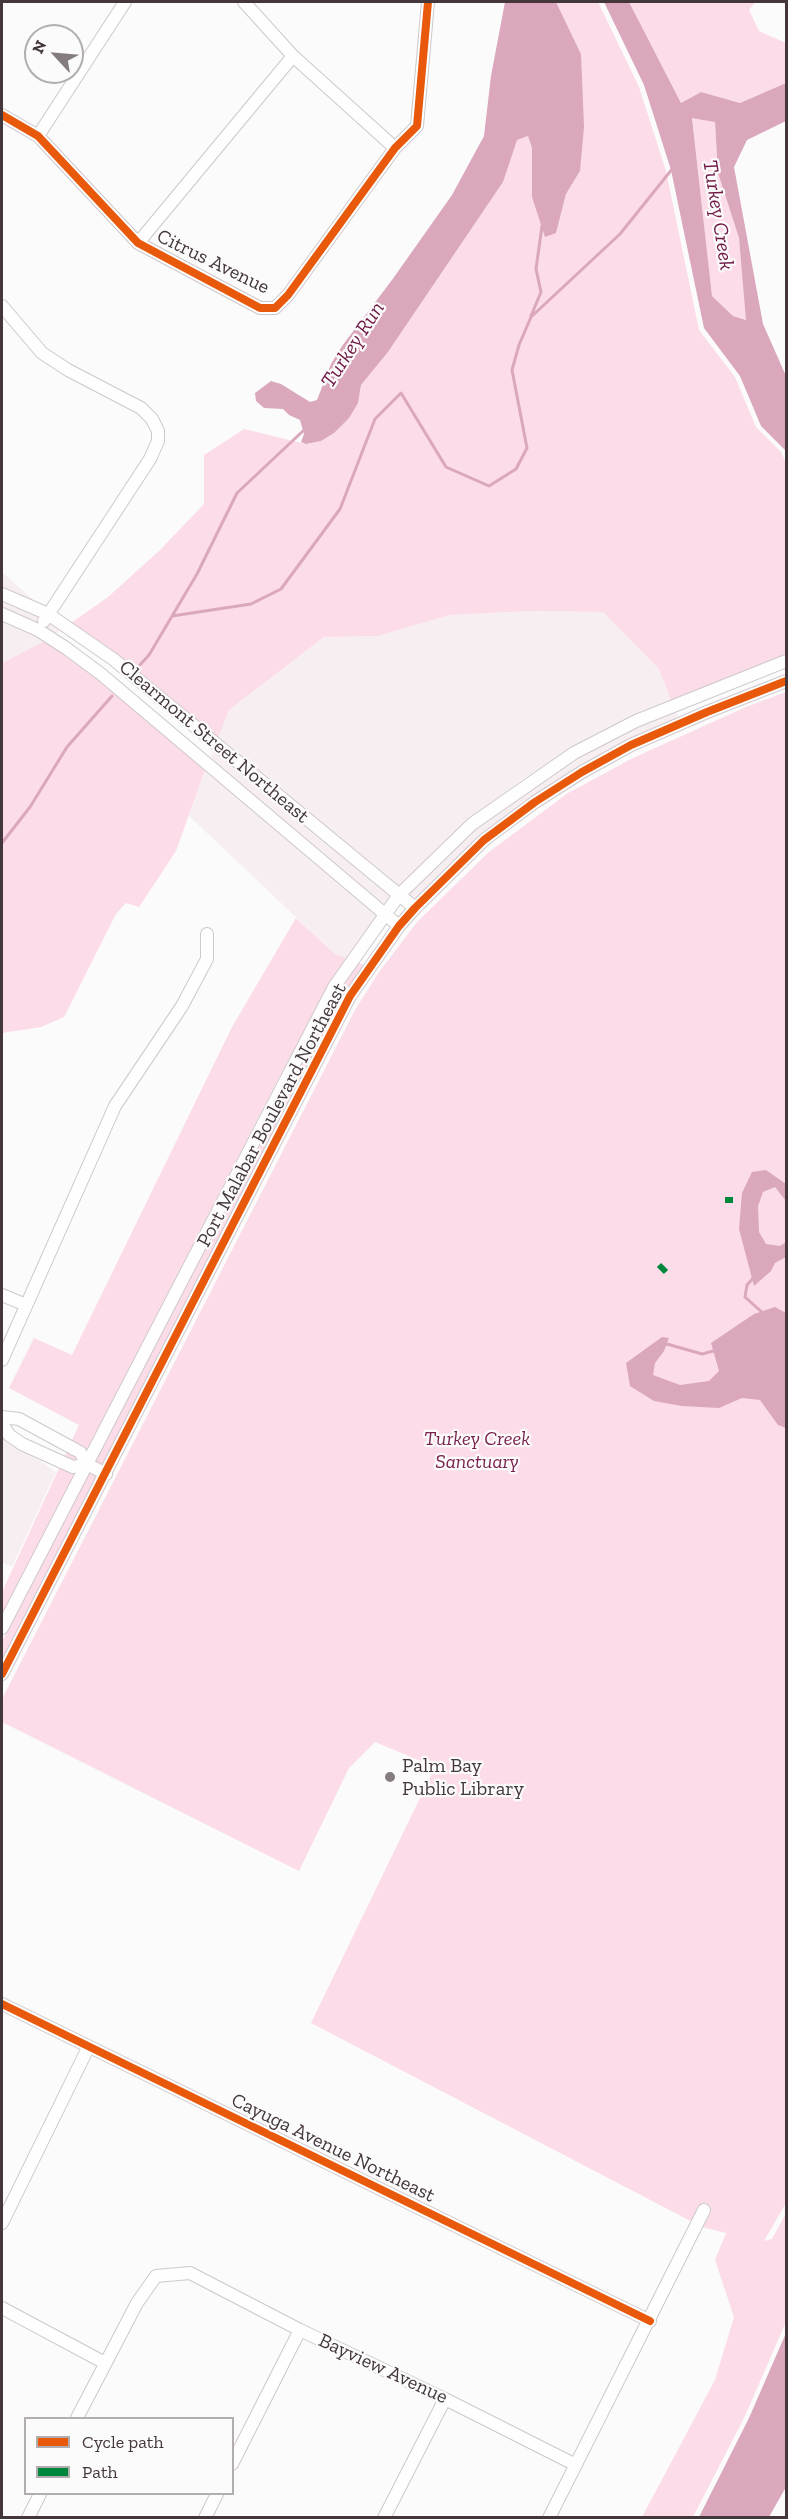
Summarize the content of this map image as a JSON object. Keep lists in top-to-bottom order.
{
  "streets": {
    "street": [
      "Citrus Avenue",
      "Clearmont Street Northeast",
      "Port Malabar Boulevard Northeast",
      "Cayuga Avenue Northeast",
      "Bayview Avenue"
    ]
  },
  "crossings": [
    ["Clearmont Street Northeast", "Port Malabar Boulevard Northeast"]
  ],
  "water": ["Turkey Creek", "Turkey Run"],
  "parks": ["Turkey Creek Sanctuary"],
  "places": ["Palm Bay Public Library"],
  "legend": ["Cycle path", "Path"],
  "north": "top left"
}
